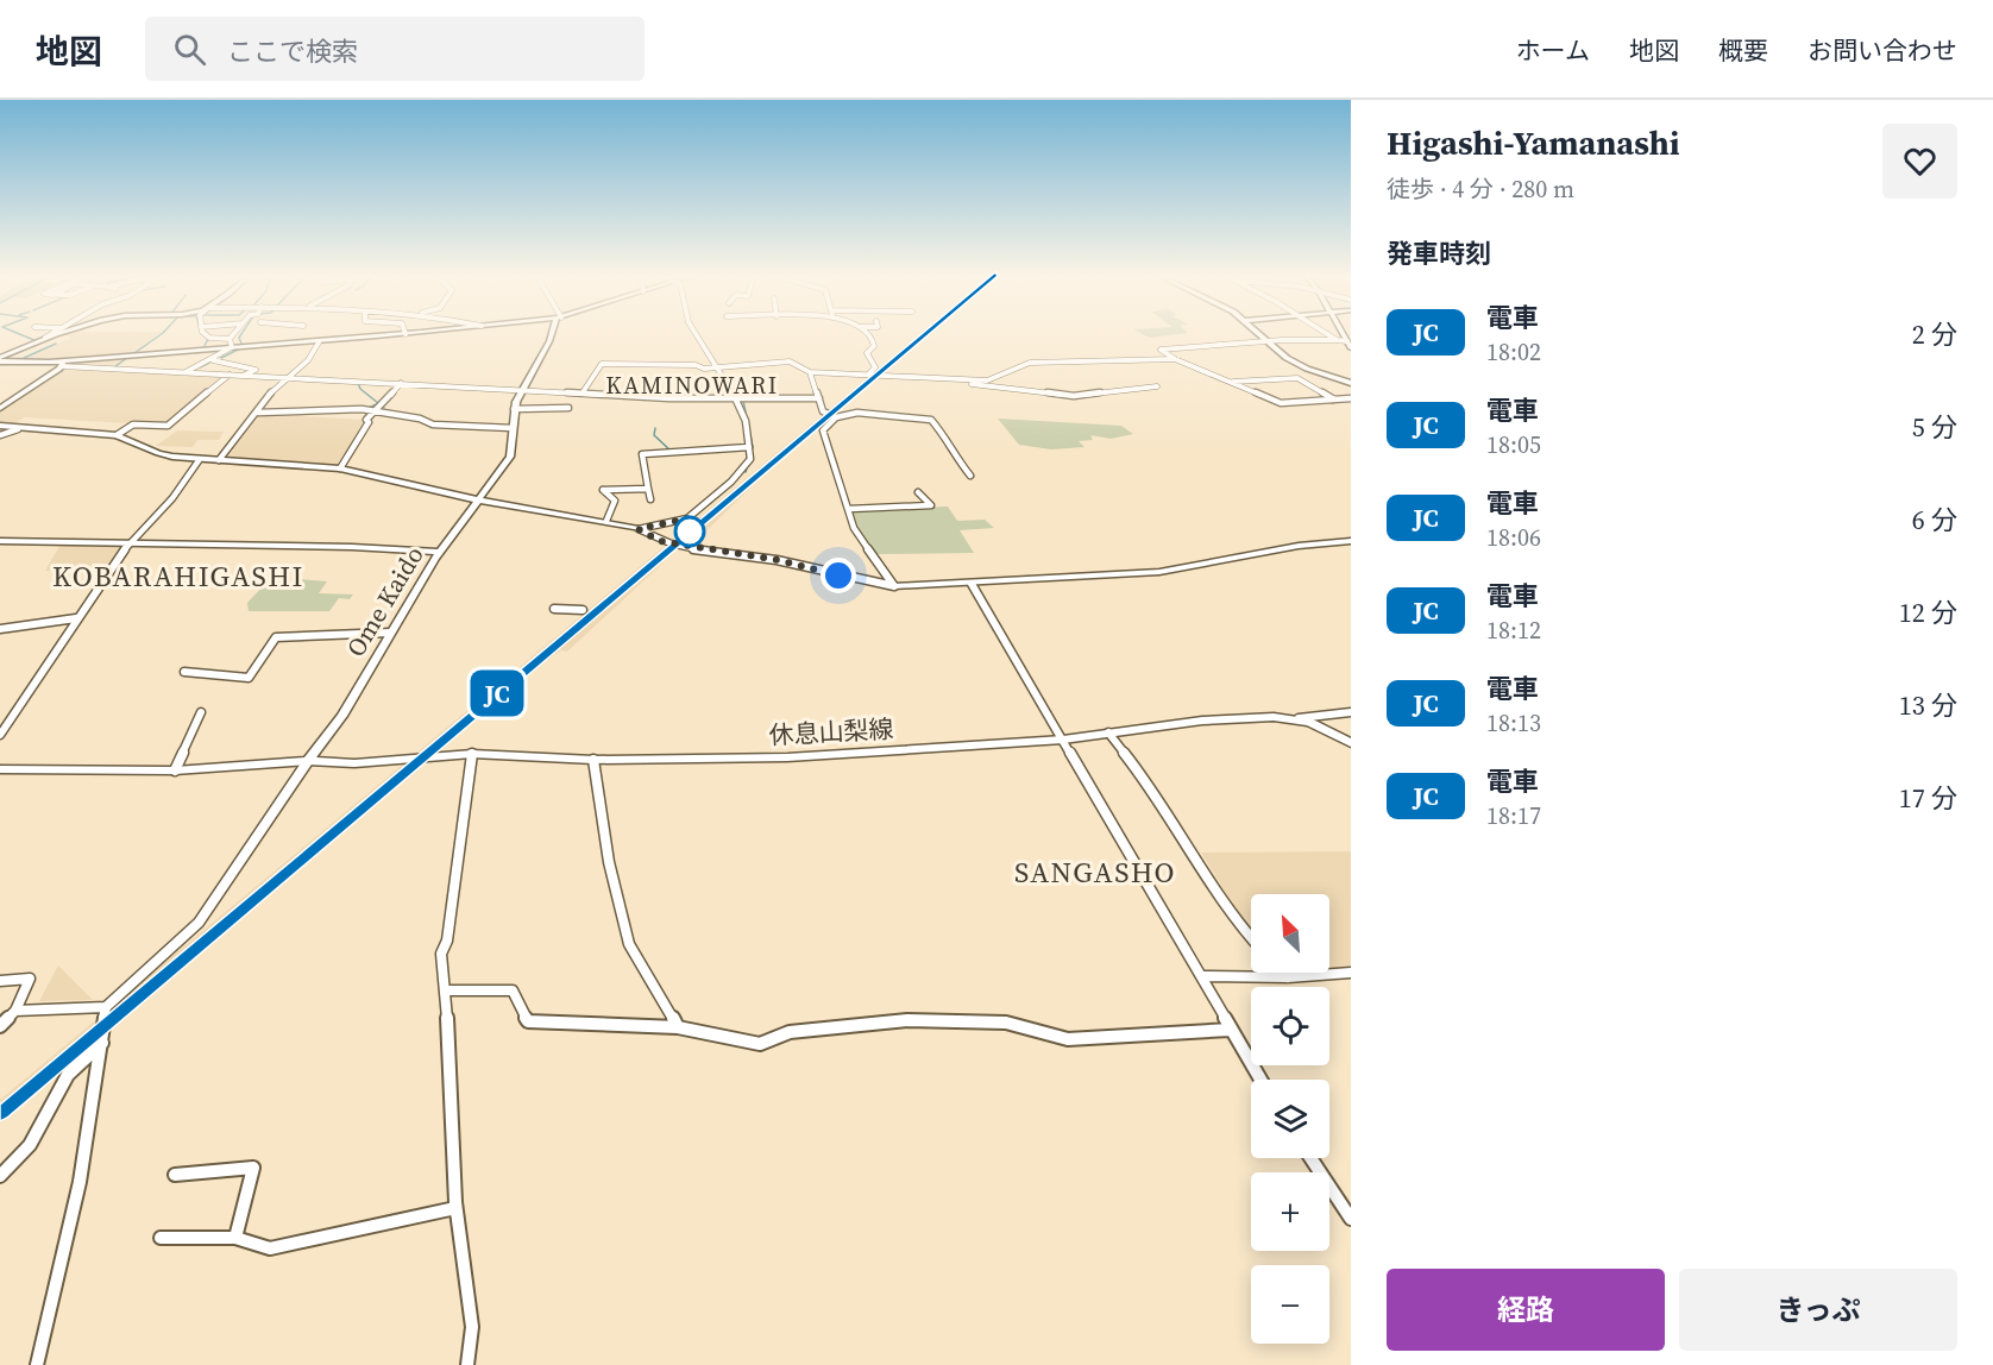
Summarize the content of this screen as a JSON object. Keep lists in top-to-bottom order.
{
  "streets": {
    "street": ["Ome Kaido", "休息山梨線"]
  },
  "crossings": [
    ["Ome Kaido", "休息山梨線"]
  ],
  "districts": ["KAMINOWARI", "KOBARAHIGASHI", "SANGASHO"],
  "north": "top left",
  "page": {
    "header": "地図",
    "search": "ここで検索",
    "nav": [
      "ホーム",
      "地図",
      "概要",
      "お問い合わせ"
    ],
    "on_map": "JC",
    "heading": [
      ["Higashi-Yamanashi", "徒歩 · 4 分 · 280 m"],
      "発車時刻"
    ],
    "list": [
      {
        "mark": "JC",
        "name": "電車",
        "note": "18:02",
        "value": "2 分"
      },
      {
        "mark": "JC",
        "name": "電車",
        "note": "18:05",
        "value": "5 分"
      },
      {
        "mark": "JC",
        "name": "電車",
        "note": "18:06",
        "value": "6 分"
      },
      {
        "mark": "JC",
        "name": "電車",
        "note": "18:12",
        "value": "12 分"
      },
      {
        "mark": "JC",
        "name": "電車",
        "note": "18:13",
        "value": "13 分"
      },
      {
        "mark": "JC",
        "name": "電車",
        "note": "18:17",
        "value": "17 分"
      }
    ],
    "map_buttons": ["+", "−"],
    "buttons": ["経路", "きっぷ"]
  }
}
